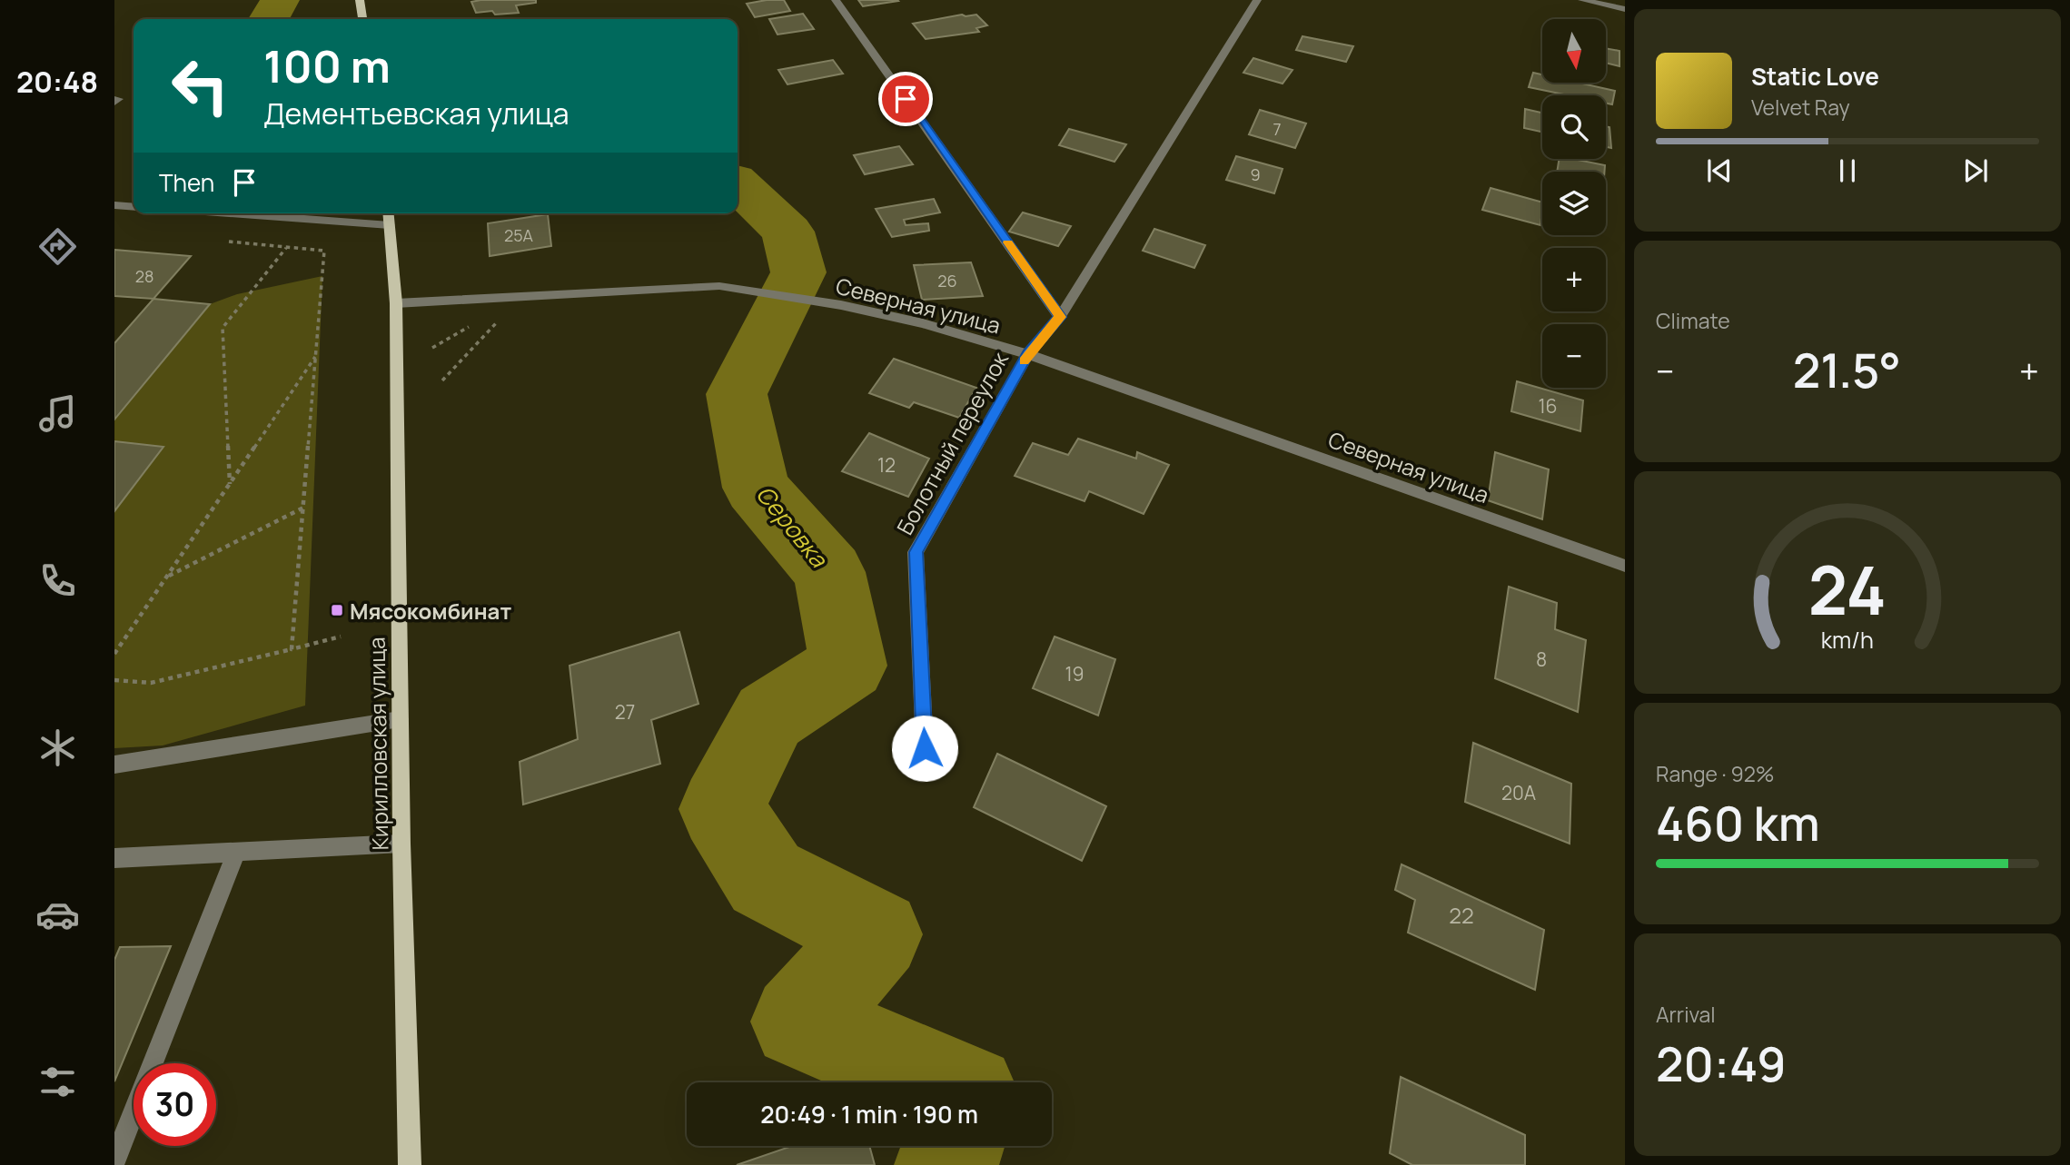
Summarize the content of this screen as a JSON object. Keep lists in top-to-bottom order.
{
  "streets": {
    "main road": ["Кирилловская улица"],
    "street": ["Северная улица", "Болотный переулок"]
  },
  "crossings": [
    ["Северная улица", "Болотный переулок"],
    ["Северная улица", "Кирилловская улица"]
  ],
  "water": ["Серовка"],
  "places": {
    "transit": ["Мясокомбинат"]
  },
  "house_numbers": [
    "7",
    "9",
    "25А",
    "28",
    "26",
    "16",
    "12",
    "8",
    "19",
    "27",
    "20А",
    "22"
  ],
  "north": "bottom",
  "page": {
    "tabs": "20:48",
    "map_buttons": ["+", "−"],
    "turn": ["100 m", "Дементьевская улица"],
    "song": ["Static Love", "Velvet Ray"],
    "then": "Then",
    "tile": [
      "Climate",
      ["Range · 92%", "460 km"],
      ["Arrival", "20:49"]
    ],
    "heat": ["−", "21.5°", "+"],
    "limit": "30",
    "trip": "20:49 · 1 min · 190 m",
    "gauge": ["24", "km/h"]
  }
}
